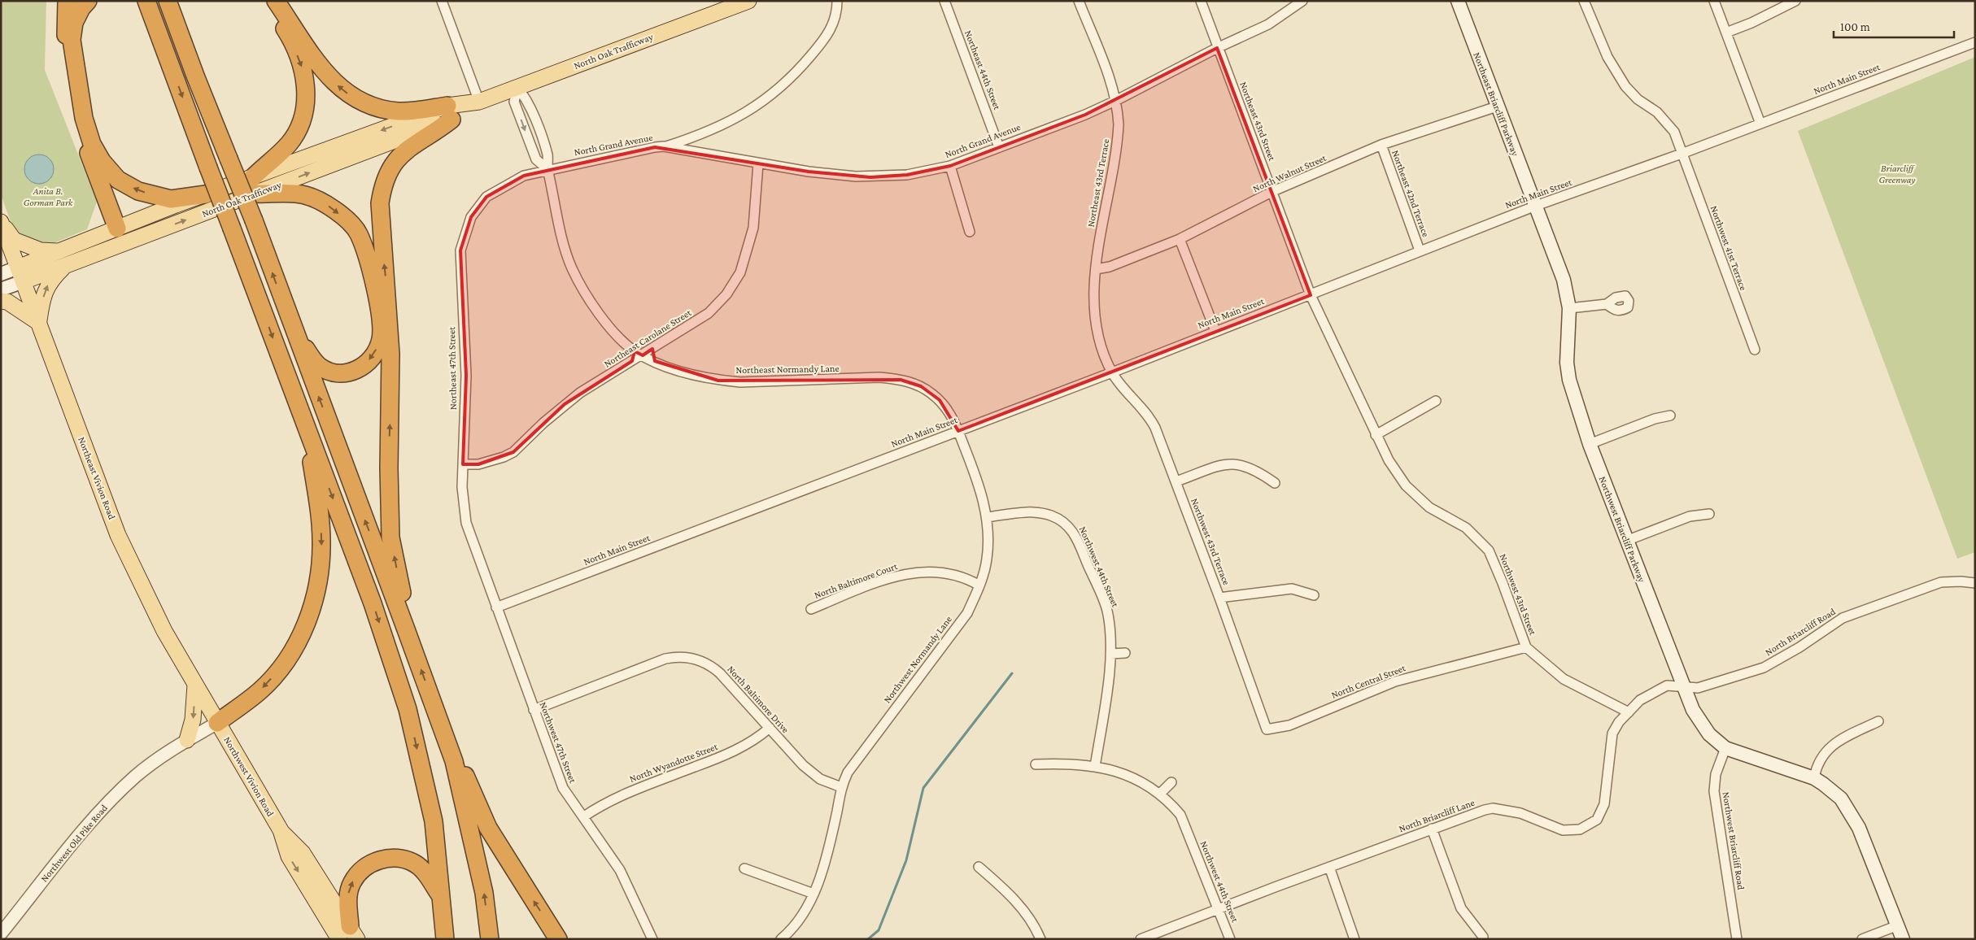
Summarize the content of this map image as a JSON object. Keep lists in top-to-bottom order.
{
  "streets": {
    "main road": [
      "North Oak Trafficway",
      "Northeast Briarcliff Parkway",
      "Northeast Vivion Road",
      "Northwest Briarcliff Parkway",
      "Northwest Vivion Road"
    ],
    "street": [
      "Northeast 44th Street",
      "North Main Street",
      "Northeast 43rd Street",
      "North Grand Avenue",
      "North Walnut Street",
      "Northeast 43rd Terrace",
      "Northeast 42nd Terrace",
      "Northwest 41st Terrace",
      "Northeast Carolane Street",
      "Northeast 47th Street",
      "Northeast Normandy Lane",
      "Northwest 43rd Terrace",
      "Northwest 44th Street",
      "North Baltimore Court",
      "Northwest 43rd Street",
      "North Briarcliff Road",
      "Northwest Normandy Lane",
      "North Central Street",
      "North Baltimore Drive",
      "Northwest 47th Street",
      "North Wyandotte Street",
      "North Briarcliff Lane",
      "Northwest Briarcliff Road",
      "Northwest Old Pike Road"
    ]
  },
  "crossings": [
    ["North Oak Trafficway", "Northeast Normandy Lane"],
    ["North Oak Trafficway", "Northeast Vivion Road"],
    ["Northeast 44th Street", "North Grand Avenue"],
    ["North Main Street", "Northeast Briarcliff Parkway"],
    ["North Main Street", "Northeast 43rd Street"],
    ["North Main Street", "Northeast 43rd Terrace"],
    ["North Main Street", "Northeast 42nd Terrace"],
    ["North Main Street", "Northwest 41st Terrace"],
    ["North Main Street", "Northeast 47th Street"],
    ["North Main Street", "Northeast Normandy Lane"],
    ["North Main Street", "Northwest Briarcliff Parkway"],
    ["North Main Street", "Northwest 43rd Terrace"],
    ["North Main Street", "Northwest 43rd Street"],
    ["North Main Street", "Northwest Normandy Lane"],
    ["North Main Street", "Northwest 47th Street"],
    ["Northeast Briarcliff Parkway", "North Walnut Street"],
    ["Northeast Briarcliff Parkway", "Northwest Briarcliff Parkway"],
    ["Northeast 43rd Street", "North Grand Avenue"],
    ["Northeast 43rd Street", "North Walnut Street"],
    ["Northeast 43rd Street", "Northwest 43rd Street"],
    ["North Grand Avenue", "Northeast 43rd Terrace"],
    ["North Grand Avenue", "Northeast Carolane Street"],
    ["North Grand Avenue", "Northeast 47th Street"],
    ["North Grand Avenue", "Northeast Normandy Lane"],
    ["North Walnut Street", "Northeast 43rd Terrace"],
    ["North Walnut Street", "Northeast 42nd Terrace"],
    ["Northeast 43rd Terrace", "Northwest 43rd Terrace"],
    ["Northeast Carolane Street", "Northeast 47th Street"],
    ["Northeast Carolane Street", "Northeast Normandy Lane"],
    ["Northeast 47th Street", "Northeast Normandy Lane"],
    ["Northeast 47th Street", "Northwest 47th Street"],
    ["Northeast Normandy Lane", "Northwest Normandy Lane"],
    ["Northeast Vivion Road", "Northwest Vivion Road"],
    ["Northeast Vivion Road", "Northwest Old Pike Road"],
    ["Northwest Briarcliff Parkway", "North Briarcliff Road"],
    ["Northwest Briarcliff Parkway", "North Briarcliff Lane"],
    ["Northwest Briarcliff Parkway", "Northwest Briarcliff Road"],
    ["Northwest 43rd Terrace", "North Central Street"],
    ["Northwest 44th Street", "Northwest Normandy Lane"],
    ["Northwest 44th Street", "North Briarcliff Lane"],
    ["North Baltimore Court", "Northwest Normandy Lane"],
    ["Northwest 43rd Street", "North Central Street"],
    ["Northwest 43rd Street", "North Briarcliff Lane"],
    ["North Briarcliff Road", "North Briarcliff Lane"],
    ["Northwest Normandy Lane", "North Baltimore Drive"],
    ["North Baltimore Drive", "Northwest 47th Street"],
    ["North Baltimore Drive", "North Wyandotte Street"],
    ["Northwest 47th Street", "North Wyandotte Street"],
    ["Northwest Vivion Road", "Northwest Old Pike Road"]
  ],
  "parks": ["Briarcliff Greenway", "Anita B. Gorman Park"],
  "scale_bar": "100 m"
}
